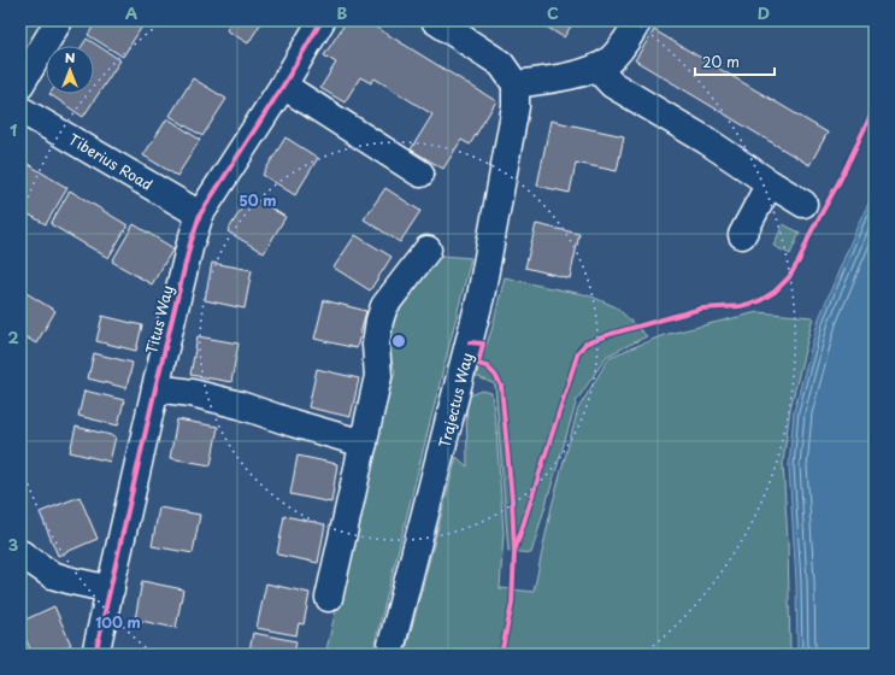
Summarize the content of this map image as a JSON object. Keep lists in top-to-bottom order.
{
  "streets": {
    "street": ["Tiberius Road", "Titus Way", "Trajectus Way"]
  },
  "crossings": [
    ["Tiberius Road", "Titus Way"]
  ],
  "scale_bar": "20 m",
  "north": "top",
  "grid": {
    "columns": [
      "A",
      "B",
      "C",
      "D"
    ],
    "rows": ["1", "2", "3"]
  },
  "rings": ["50 m", "100 m"]
}
